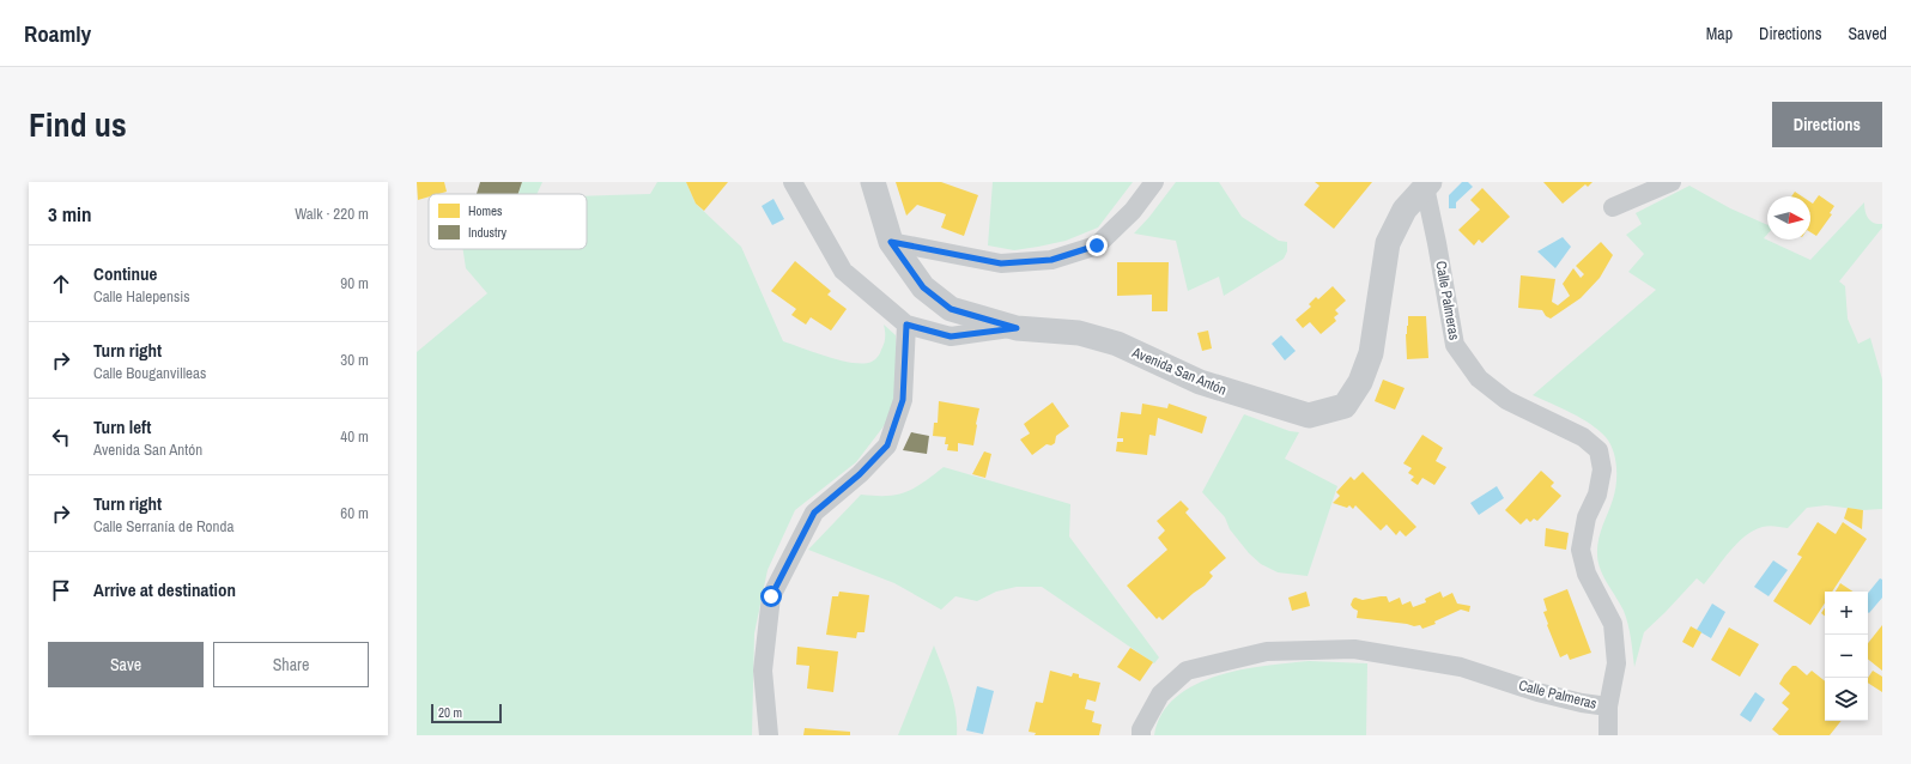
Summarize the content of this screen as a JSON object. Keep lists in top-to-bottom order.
{
  "streets": {
    "street": ["Calle Palmeras", "Avenida San Antón"]
  },
  "crossings": [
    ["Calle Palmeras", "Avenida San Antón"]
  ],
  "legend": ["Homes", "Industry"],
  "scale_bar": "20 m",
  "north": "right",
  "page": {
    "header": "Roamly",
    "nav": ["Map", "Directions", "Saved"],
    "title": "Find us",
    "buttons": [
      "Directions",
      ["Save", "Share"]
    ],
    "heading": ["3 min", "Walk · 220 m"],
    "list": [
      ["Continue", "Calle Halepensis", "90 m"],
      ["Turn right", "Calle Bouganvilleas", "30 m"],
      ["Turn left", "Avenida San Antón", "40 m"],
      ["Turn right", "Calle Serranía de Ronda", "60 m"],
      "Arrive at destination"
    ],
    "map_buttons": ["+", "−"],
    "scale": "20 m"
  }
}
